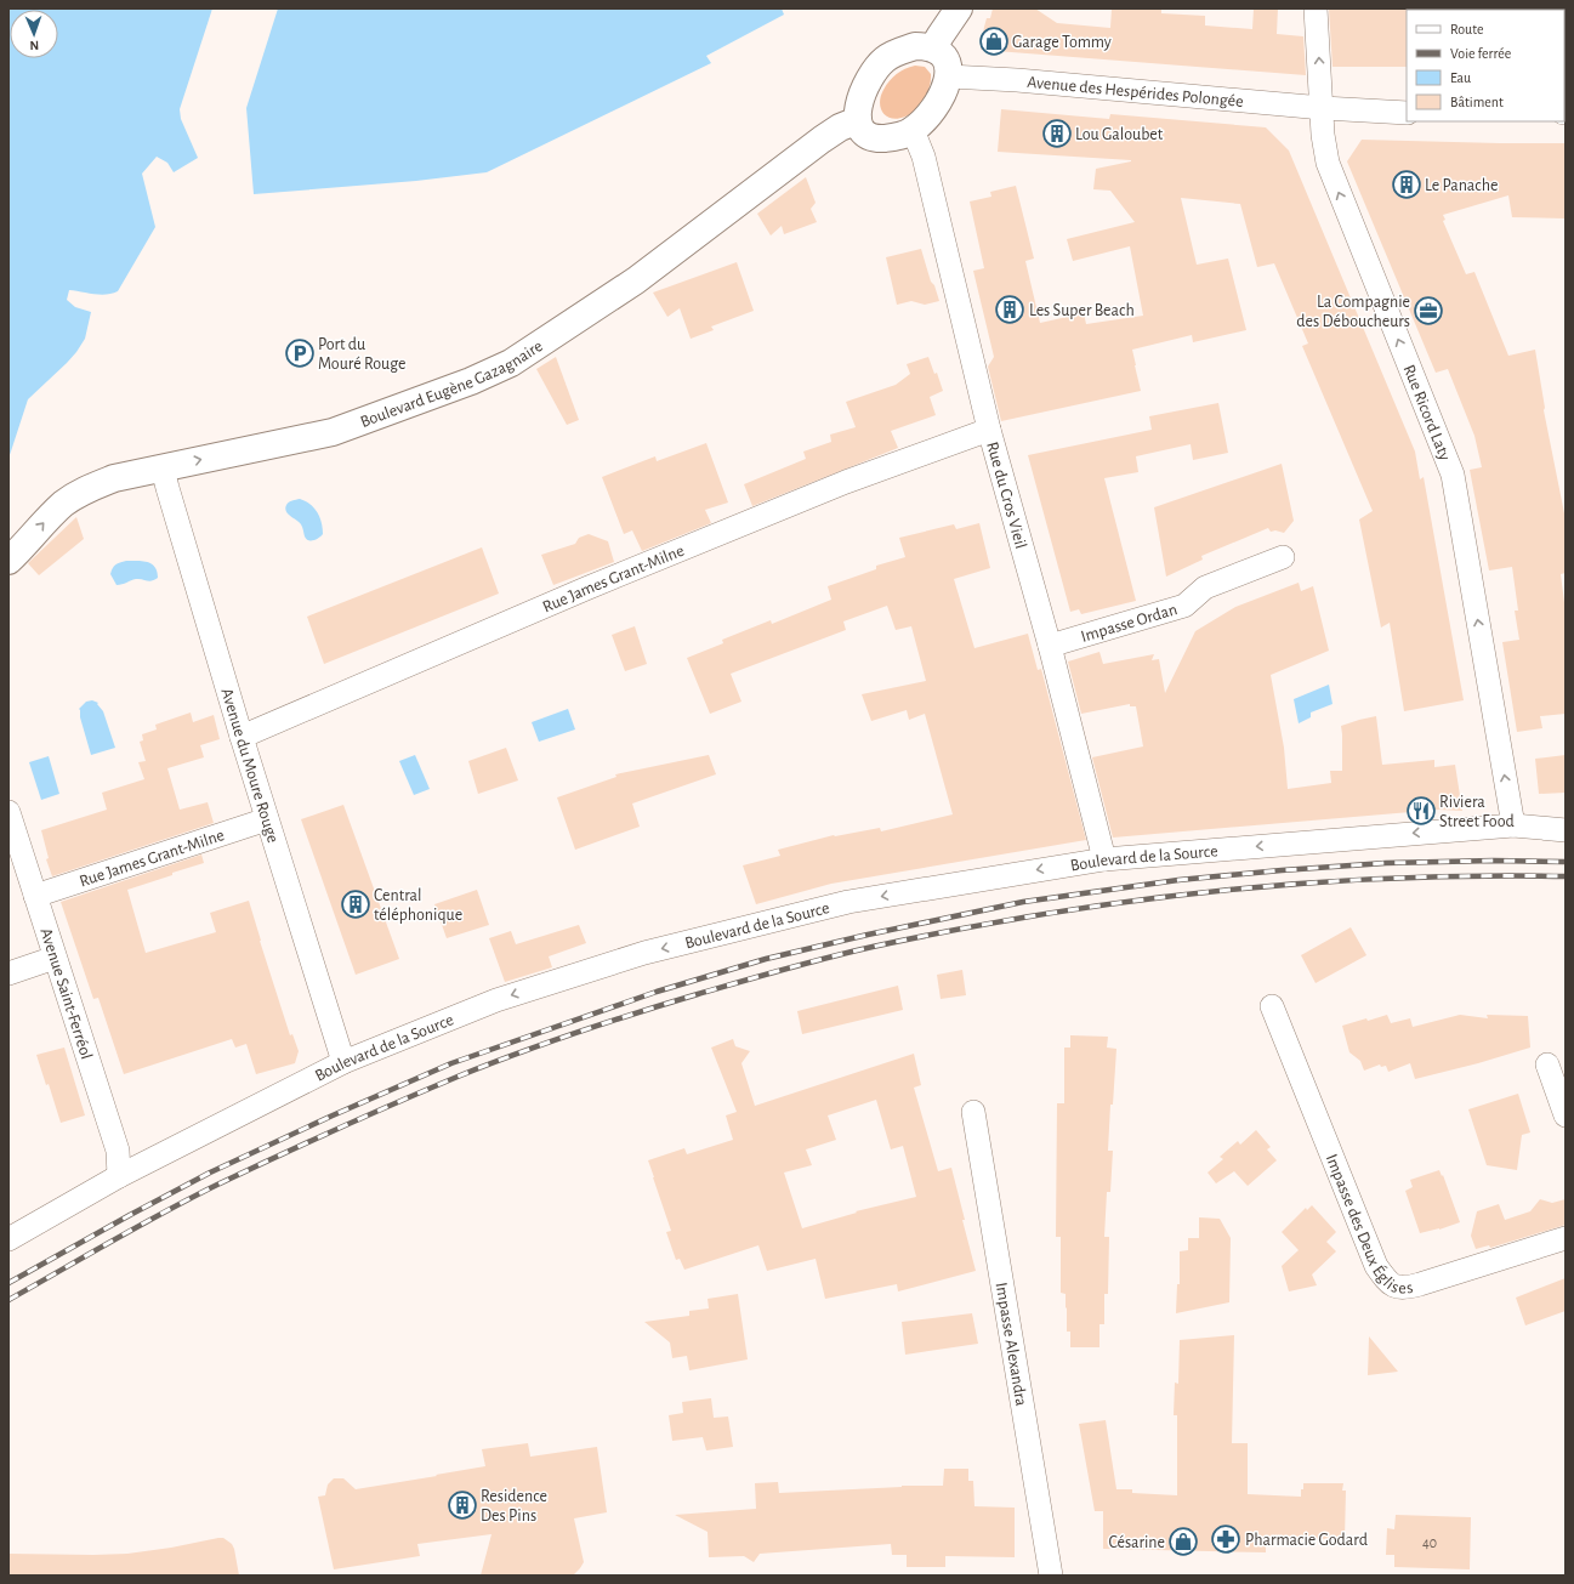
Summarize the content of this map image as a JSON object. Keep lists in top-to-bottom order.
{
  "streets": {
    "street": [
      "Avenue des Hespérides Polongée",
      "Boulevard Eugène Gazagnaire",
      "Rue Ricord Laty",
      "Rue du Cros Vieil",
      "Rue James Grant-Milne",
      "Impasse Ordan",
      "Avenue du Moure Rouge",
      "Boulevard de la Source",
      "Avenue Saint-Ferréol",
      "Impasse des Deux Églises",
      "Impasse Alexandra"
    ]
  },
  "crossings": [
    ["Avenue des Hespérides Polongée", "Boulevard Eugène Gazagnaire"],
    ["Avenue des Hespérides Polongée", "Rue Ricord Laty"],
    ["Avenue des Hespérides Polongée", "Rue du Cros Vieil"],
    ["Boulevard Eugène Gazagnaire", "Rue du Cros Vieil"],
    ["Boulevard Eugène Gazagnaire", "Avenue du Moure Rouge"],
    ["Rue Ricord Laty", "Boulevard de la Source"],
    ["Rue du Cros Vieil", "Rue James Grant-Milne"],
    ["Rue du Cros Vieil", "Impasse Ordan"],
    ["Rue du Cros Vieil", "Boulevard de la Source"],
    ["Rue James Grant-Milne", "Avenue du Moure Rouge"],
    ["Rue James Grant-Milne", "Avenue Saint-Ferréol"],
    ["Avenue du Moure Rouge", "Boulevard de la Source"],
    ["Boulevard de la Source", "Avenue Saint-Ferréol"]
  ],
  "one_way": ["Boulevard Eugène Gazagnaire", "Rue Ricord Laty", "Boulevard de la Source"],
  "places": {
    "shop": ["Garage Tommy", "Césarine"],
    "building": [
      "Lou Galoubet",
      "Le Panache",
      "Les Super Beach",
      "Central téléphonique",
      "Residence Des Pins"
    ],
    "office": ["La Compagnie des Déboucheurs"],
    "parking": ["Port du Mouré Rouge"],
    "restaurant": ["Riviera Street Food"],
    "pharmacy": ["Pharmacie Godard"]
  },
  "house_numbers": ["40"],
  "legend": [
    "Route",
    "Voie ferrée",
    "Eau",
    "Bâtiment"
  ],
  "north": "bottom"
}
